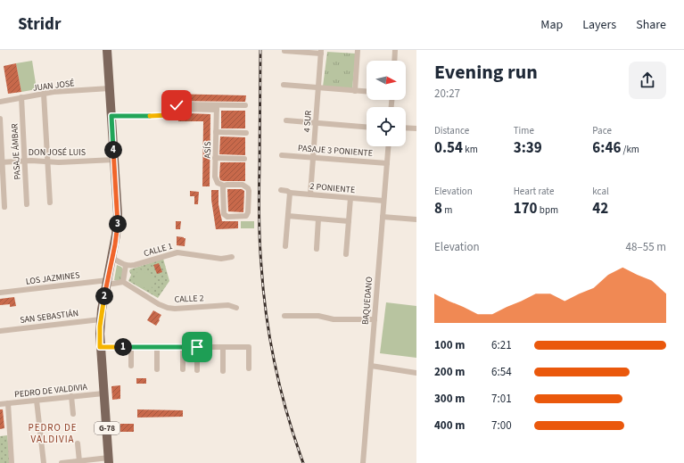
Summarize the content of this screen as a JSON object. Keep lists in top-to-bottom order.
{
  "streets": {
    "main road": ["G-78"],
    "street": [
      "JUAN JOSÉ",
      "4 SUR",
      "ASÍS",
      "PASAJE 3 PONIENTE",
      "PASAJE ÁMBAR",
      "DON JOSÉ LUIS",
      "2 PONIENTE",
      "CALLE 1",
      "LOS JAZMINES",
      "CALLE 2",
      "BAQUEDANO",
      "SAN SEBASTIÁN",
      "PEDRO DE VALDIVIA"
    ]
  },
  "crossings": [
    ["JUAN JOSÉ", "PASAJE ÁMBAR"],
    ["JUAN JOSÉ", "G-78"],
    ["4 SUR", "PASAJE 3 PONIENTE"],
    ["4 SUR", "2 PONIENTE"],
    ["PASAJE 3 PONIENTE", "BAQUEDANO"],
    ["PASAJE ÁMBAR", "DON JOSÉ LUIS"],
    ["DON JOSÉ LUIS", "G-78"],
    ["2 PONIENTE", "BAQUEDANO"],
    ["LOS JAZMINES", "G-78"],
    ["SAN SEBASTIÁN", "G-78"],
    ["PEDRO DE VALDIVIA", "G-78"]
  ],
  "districts": ["PEDRO DE VALDIVIA"],
  "north": "right",
  "page": {
    "header": "Stridr",
    "nav": ["Map", "Layers", "Share"],
    "heading": ["Evening run", "20:27"],
    "stats": [
      ["Distance", "0.54 km"],
      ["Time", "3:39"],
      ["Pace", "6:46 /km"],
      ["Elevation", "8 m"],
      ["Heart rate", "170 bpm"],
      ["kcal", "42"]
    ],
    "pins": [
      "4",
      "3",
      "2",
      "1"
    ],
    "chart": ["Elevation", "48–55 m"],
    "list": [
      {
        "name": "100 m",
        "note": "6:21"
      },
      {
        "name": "200 m",
        "note": "6:54"
      },
      {
        "name": "300 m",
        "note": "7:01"
      },
      {
        "name": "400 m",
        "note": "7:00"
      }
    ]
  }
}
